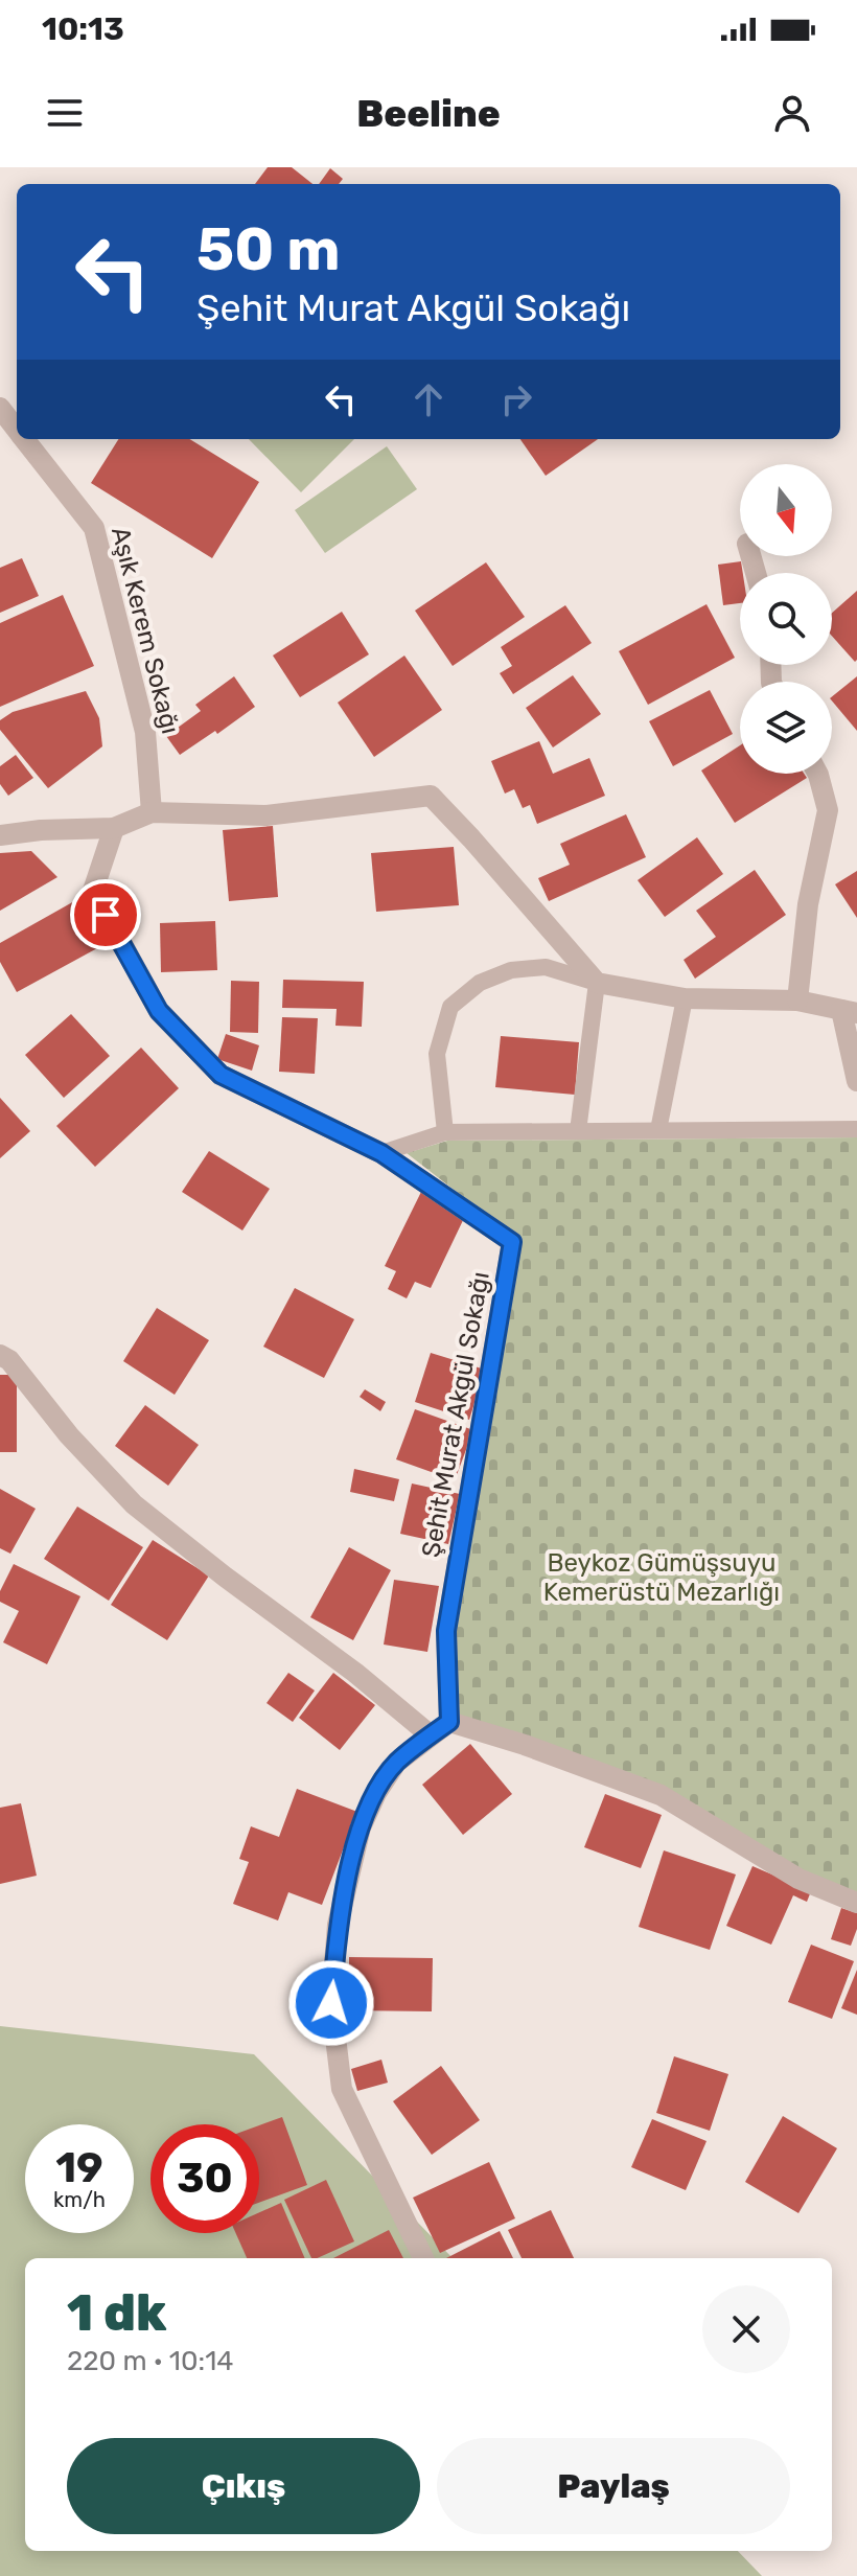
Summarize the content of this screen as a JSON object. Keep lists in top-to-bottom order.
{
  "streets": {
    "street": ["Aşık Kerem Sokağı", "Şehit Murat Akgül Sokağı"]
  },
  "parks": ["Beykoz Gümüşsuyu Kemerüstü Mezarlığı"],
  "north": "bottom",
  "page": {
    "status": "10:13",
    "header": "Beeline",
    "turn": ["50 m", "Şehit Murat Akgül Sokağı"],
    "speed": "19 km/h",
    "limit": "30",
    "heading": ["1 dk", "220 m · 10:14"],
    "buttons": ["Çıkış", "Paylaş"]
  }
}
